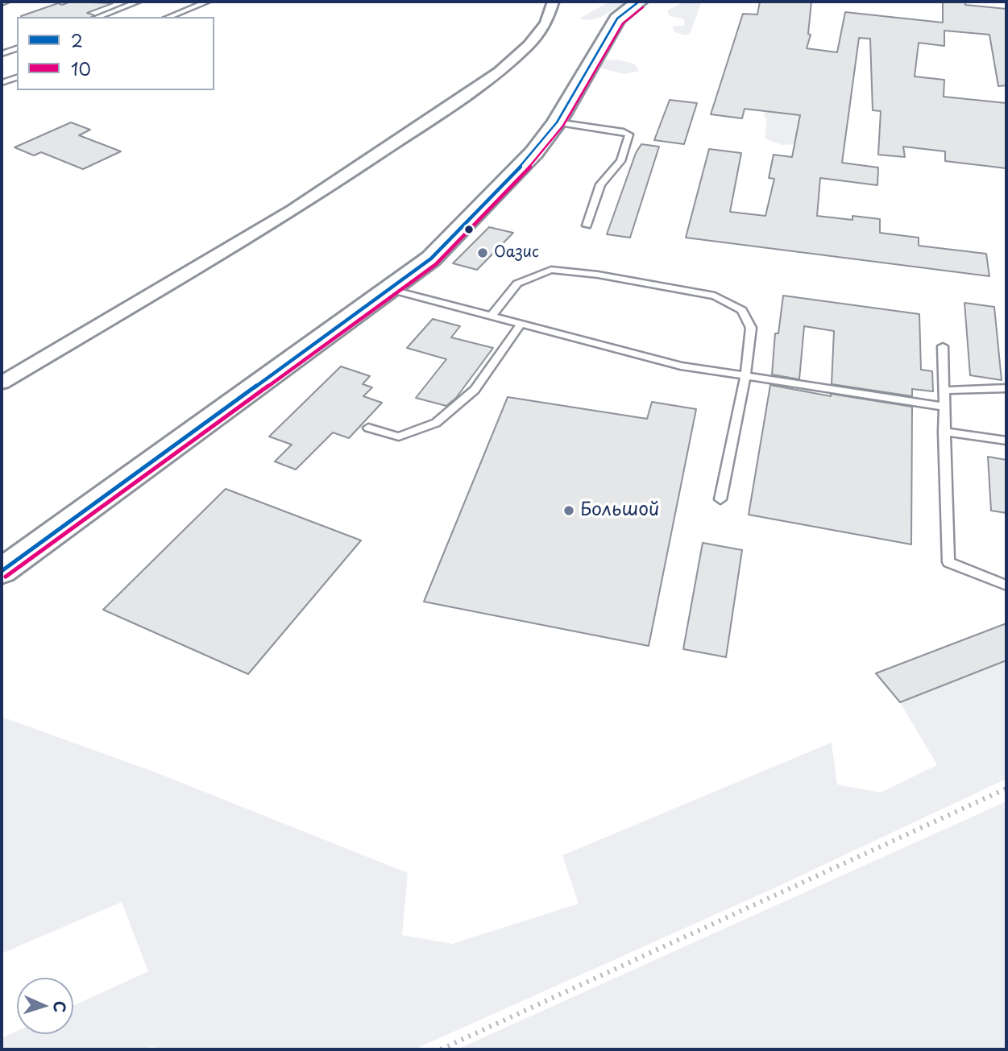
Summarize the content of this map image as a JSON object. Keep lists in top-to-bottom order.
{
  "places": ["Оазис", "Большой"],
  "lines": ["transit line 2", "transit line 10"],
  "legend": ["2", "10"],
  "north": "right"
}
